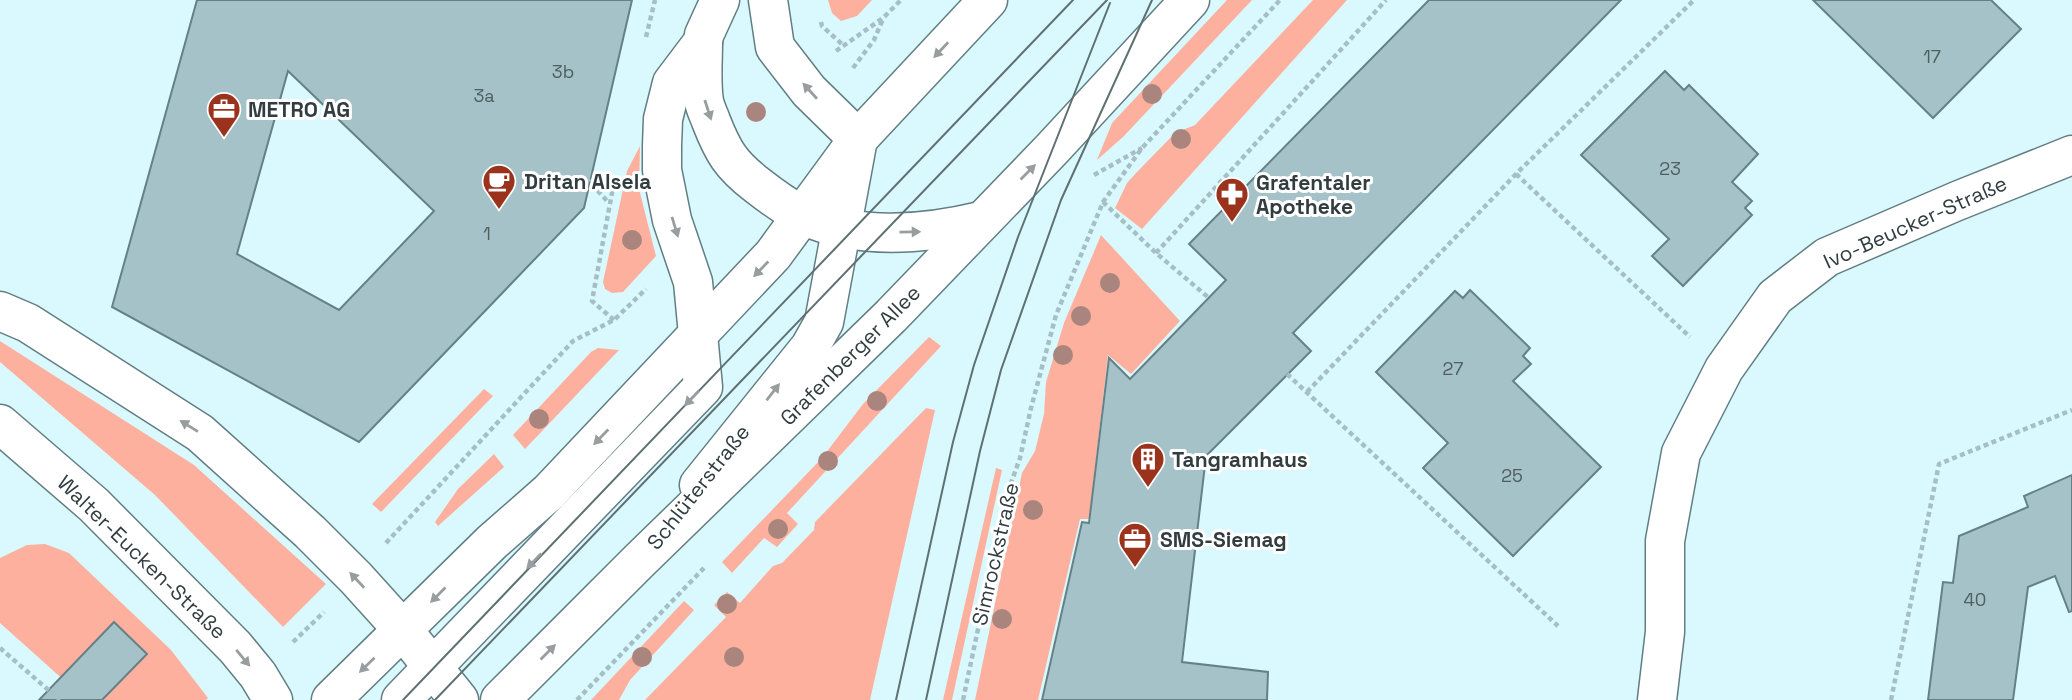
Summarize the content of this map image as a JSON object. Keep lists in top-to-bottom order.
{
  "streets": {
    "street": [
      "Ivo-Beucker-Straße",
      "Grafenberger Allee",
      "Schlüterstraße",
      "Walter-Eucken-Straße"
    ],
    "path": ["Simrockstraße"]
  },
  "crossings": [
    ["Grafenberger Allee", "Schlüterstraße"]
  ],
  "places": {
    "office": ["METRO AG", "SMS-Siemag"],
    "cafe": ["Dritan Alsela"],
    "pharmacy": ["Grafentaler Apotheke"],
    "building": ["Tangramhaus"]
  },
  "house_numbers": [
    "17",
    "3b",
    "3a",
    "23",
    "1",
    "27",
    "25",
    "40"
  ]
}
